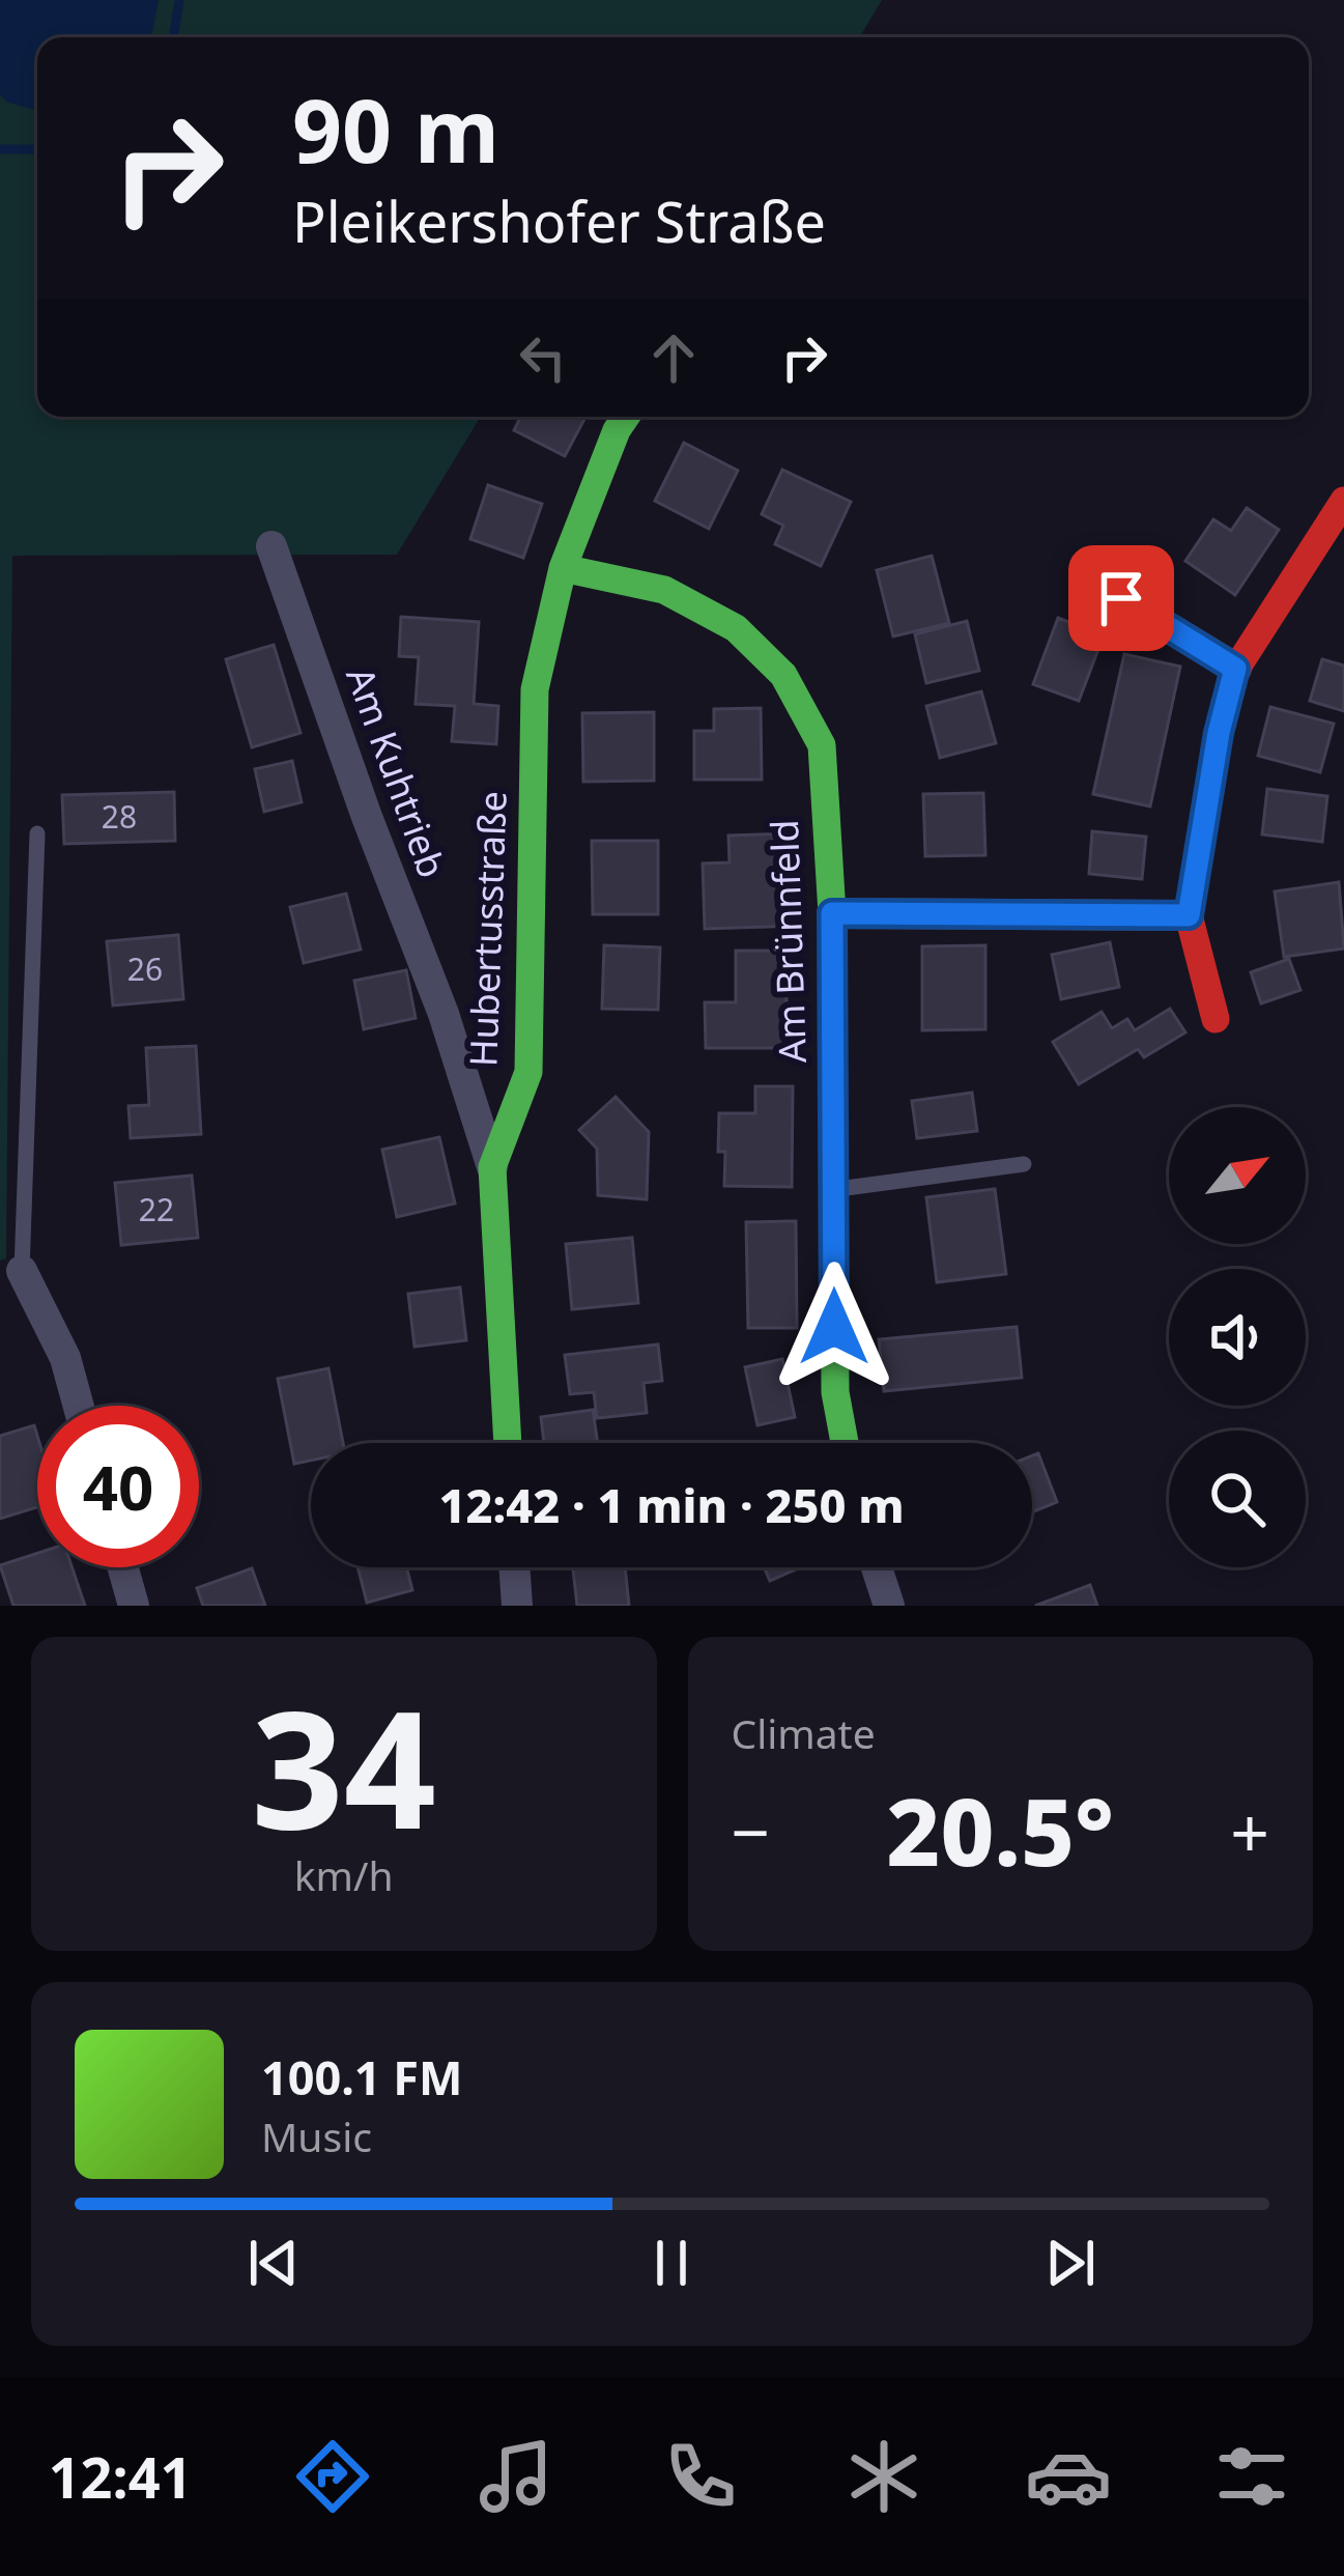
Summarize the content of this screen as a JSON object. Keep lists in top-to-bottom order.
{
  "streets": {
    "street": ["Am Kuhtrieb", "Hubertusstraße", "Am Brünnfeld"]
  },
  "crossings": [
    ["Am Kuhtrieb", "Hubertusstraße"],
    ["Hubertusstraße", "Am Brünnfeld"]
  ],
  "house_numbers": ["28", "26", "22"],
  "north": "top right",
  "page": {
    "turn": ["90 m", "Pleikershofer Straße"],
    "limit": "40",
    "trip": "12:42 · 1 min · 250 m",
    "tile": [
      ["34", "km/h"],
      "Climate"
    ],
    "heat": ["−", "20.5°", "+"],
    "song": ["100.1 FM", "Music"],
    "tabs": "12:41"
  }
}
